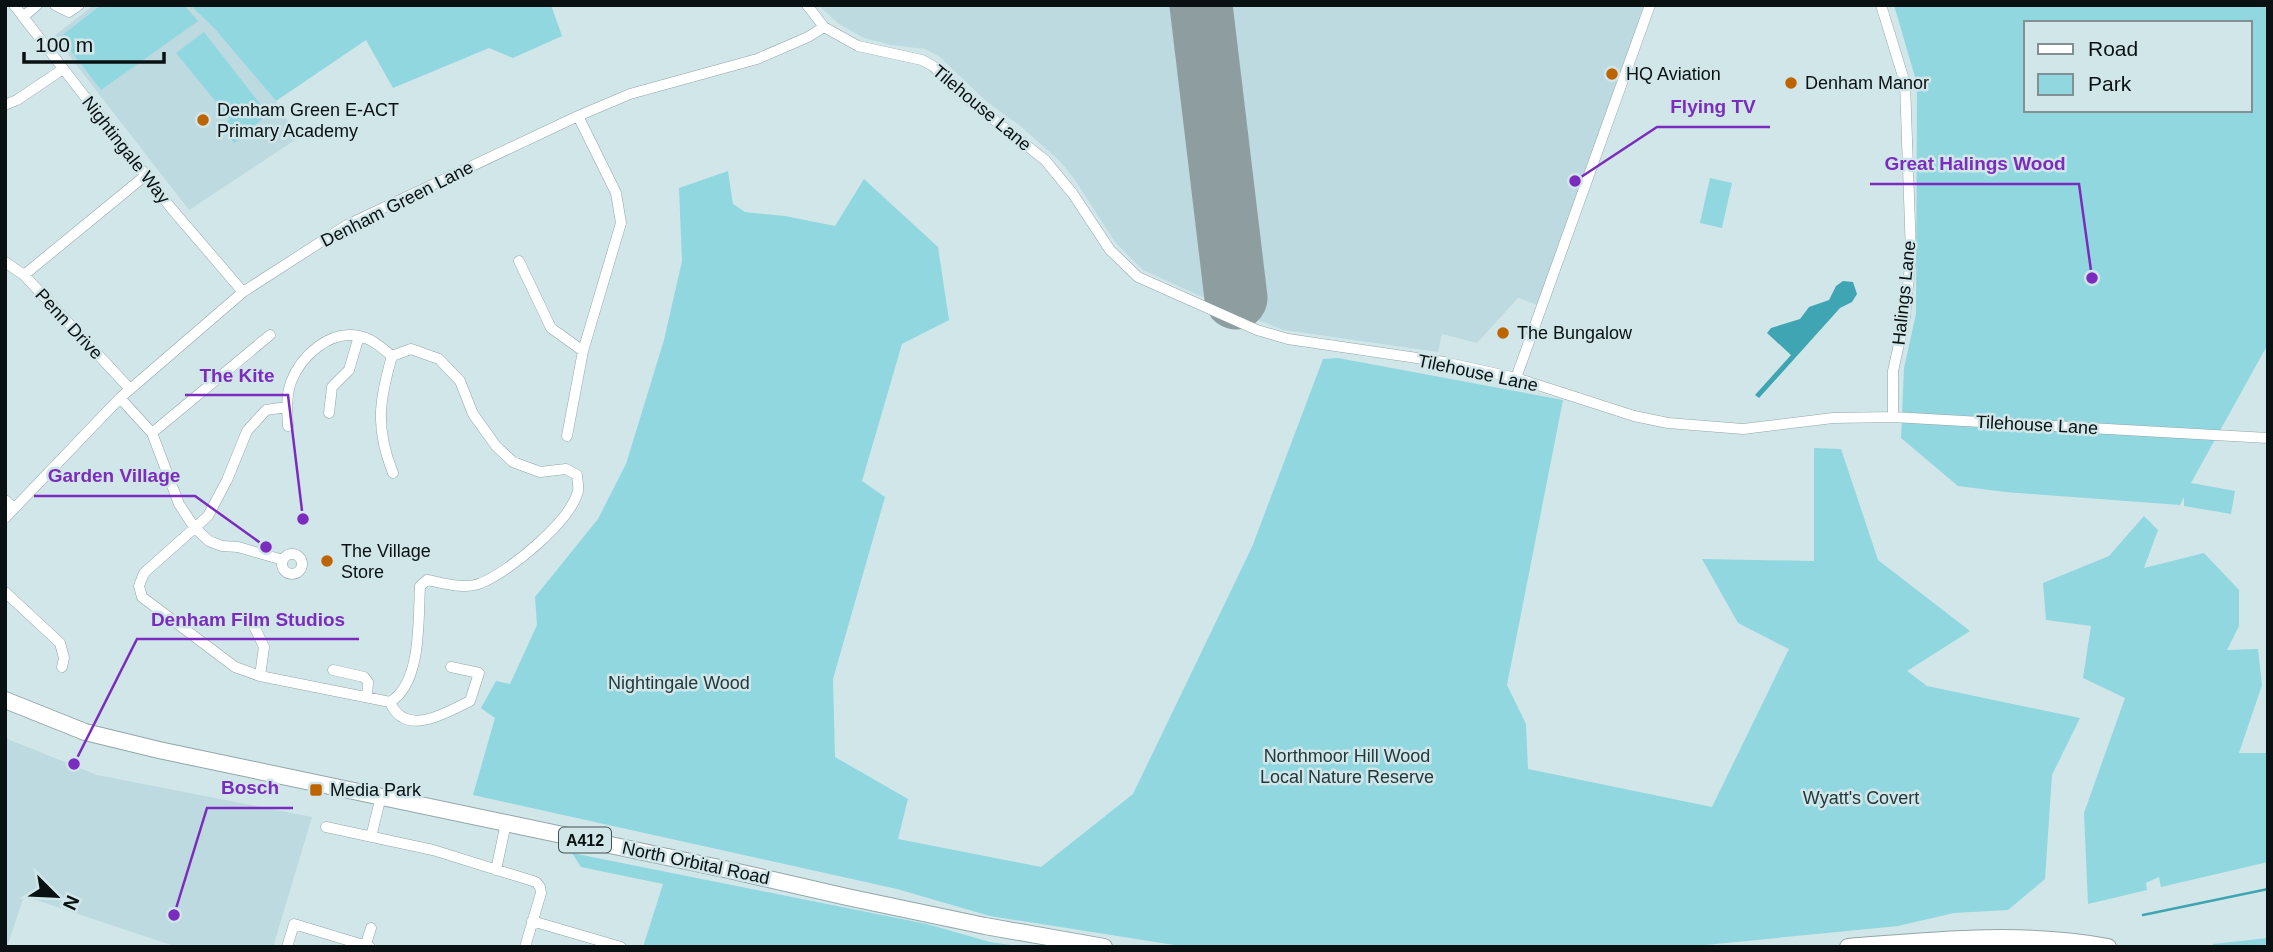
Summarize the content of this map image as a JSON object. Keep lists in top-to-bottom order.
{
  "streets": {
    "main road": ["A412", "North Orbital Road"],
    "street": [
      "Tilehouse Lane",
      "Nightingale Way",
      "Denham Green Lane",
      "Halings Lane",
      "Penn Drive"
    ]
  },
  "crossings": [
    ["Tilehouse Lane", "Denham Green Lane"],
    ["Tilehouse Lane", "Halings Lane"],
    ["Nightingale Way", "Denham Green Lane"],
    ["Denham Green Lane", "Penn Drive"]
  ],
  "parks": ["Nightingale Wood", "Northmoor Hill Wood Local Nature Reserve", "Wyatt's Covert"],
  "places": {
    "other": [
      "HQ Aviation",
      "Denham Manor",
      "Denham Green E-ACT Primary Academy",
      "Flying TV",
      "Great Halings Wood",
      "The Bungalow",
      "The Kite",
      "Garden Village",
      "The Village Store",
      "Denham Film Studios",
      "Bosch"
    ],
    "transit": ["Media Park"]
  },
  "legend": ["Road", "Park"],
  "scale_bar": "100 m",
  "north": "bottom right"
}
